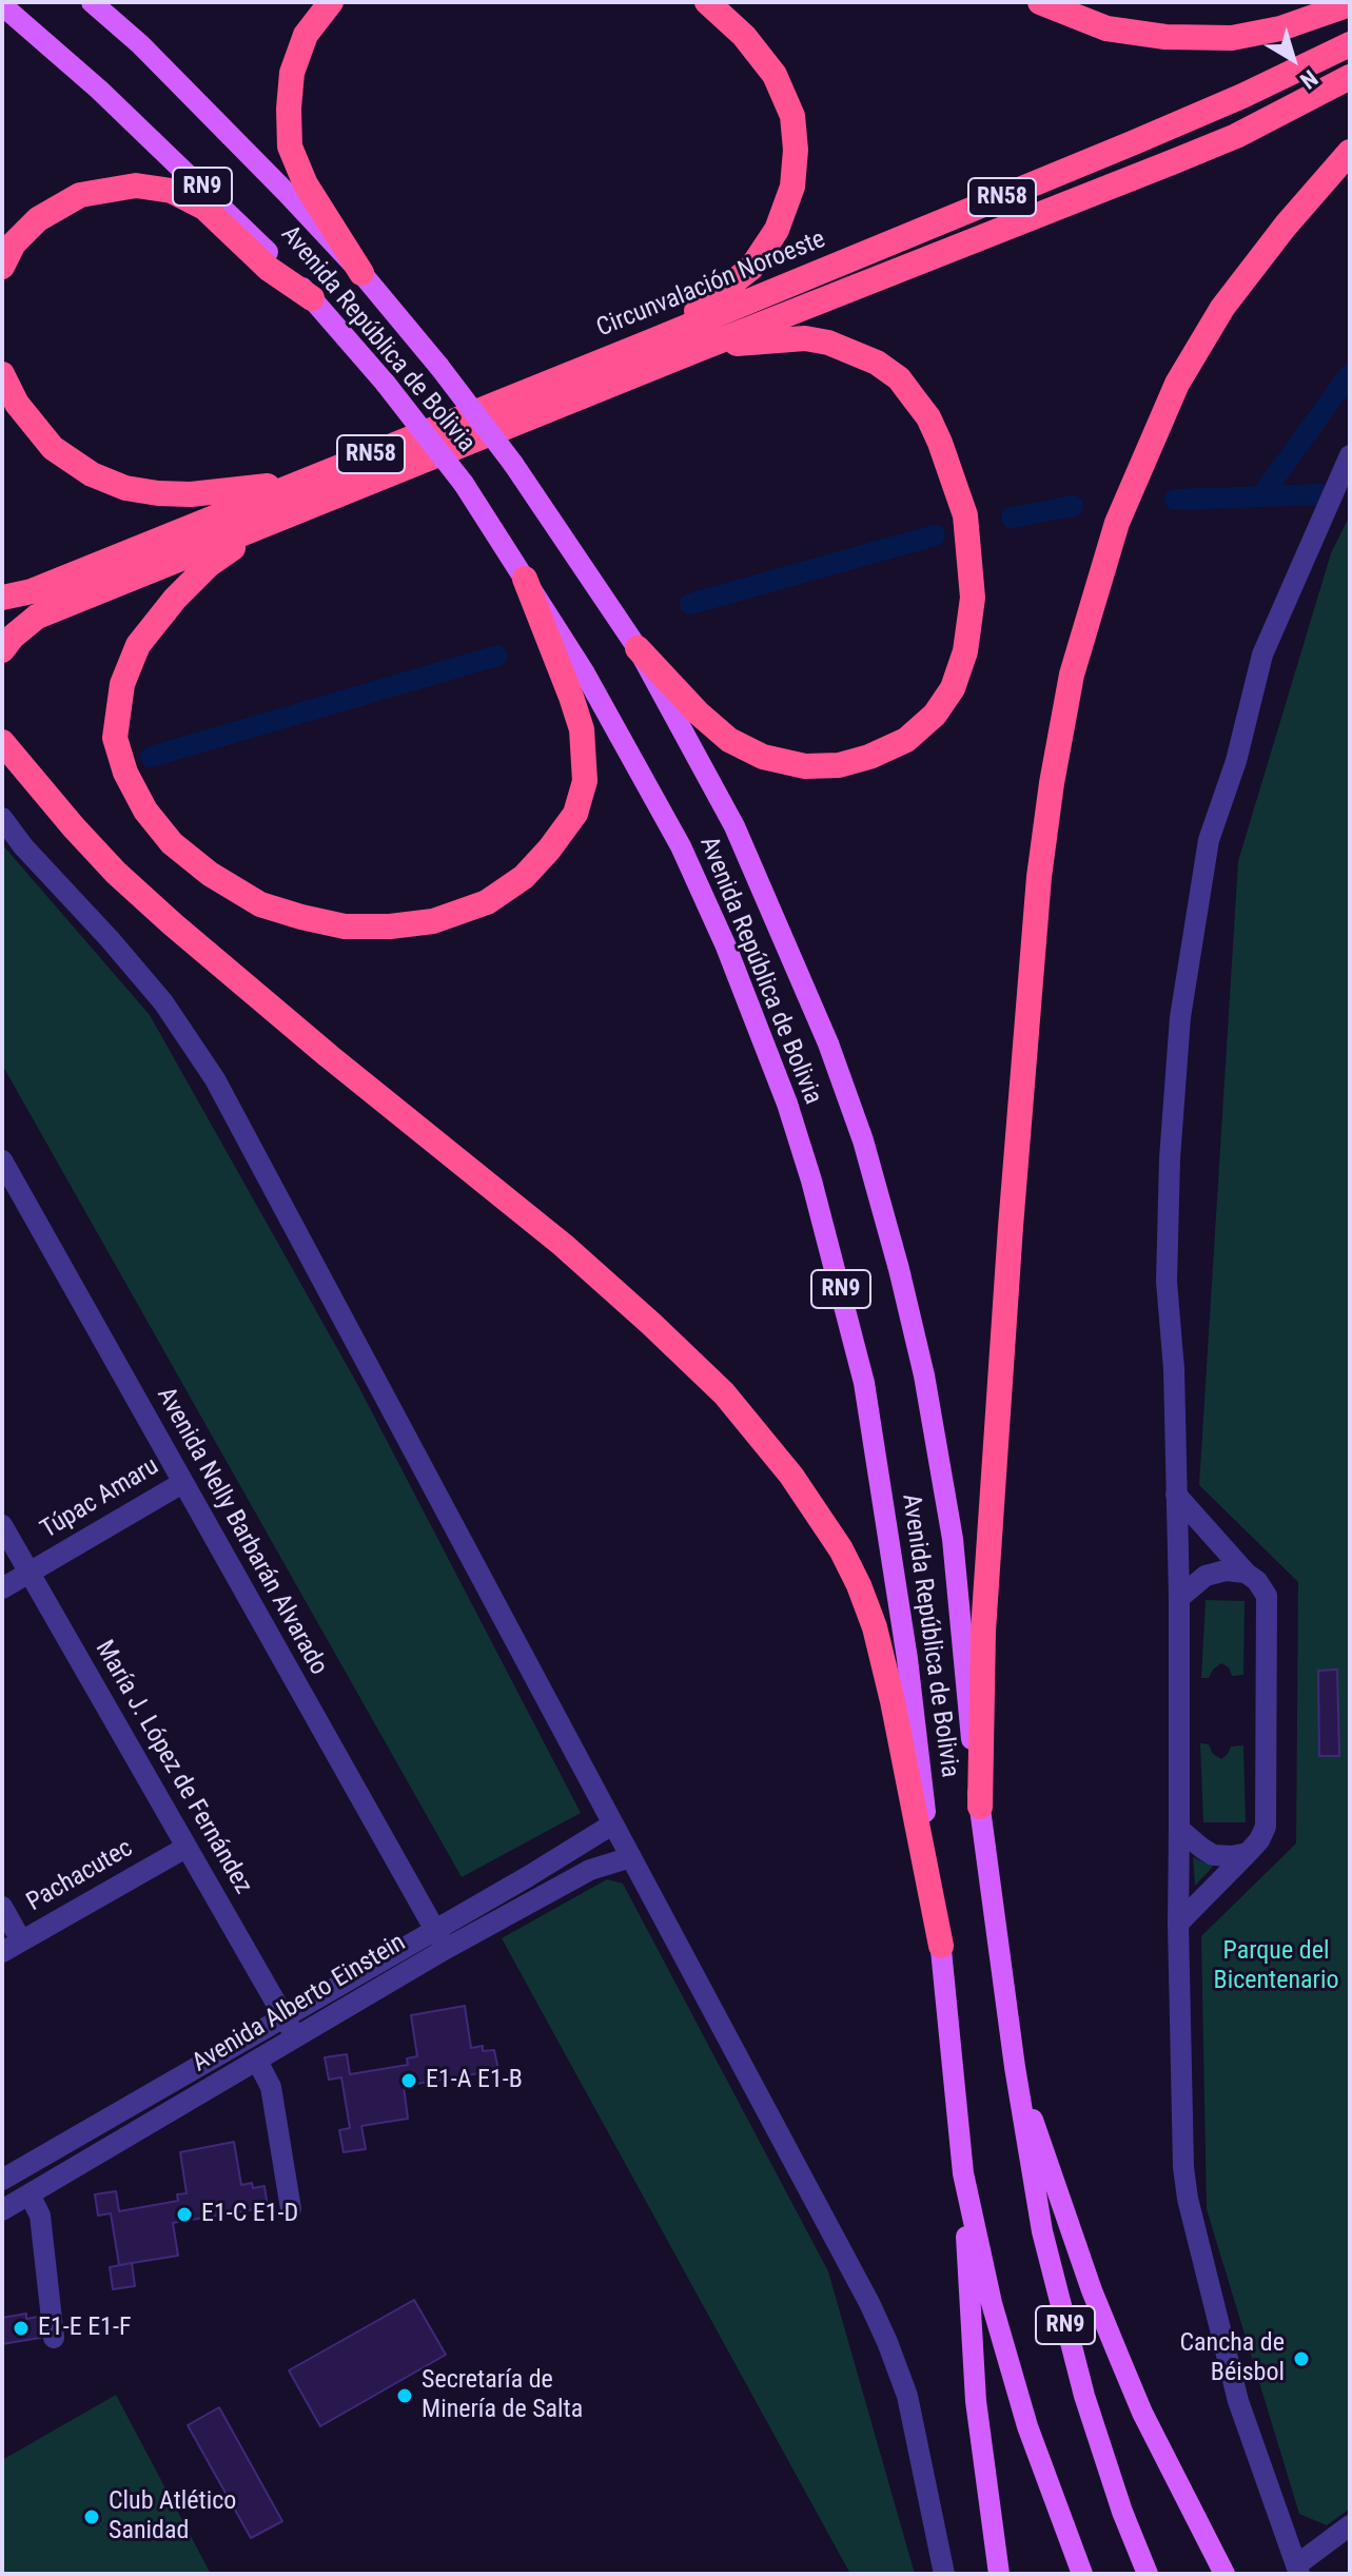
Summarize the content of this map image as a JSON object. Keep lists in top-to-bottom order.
{
  "streets": {
    "highway": ["RN58", "Circunvalación Noroeste"],
    "main road": ["RN9", "Avenida República de Bolivia"],
    "street": [
      "Túpac Amaru",
      "Avenida Nelly Barbarán Alvarado",
      "María J. López de Fernández",
      "Pachacutec",
      "Avenida Alberto Einstein"
    ]
  },
  "crossings": [
    ["Túpac Amaru", "Avenida Nelly Barbarán Alvarado"],
    ["Túpac Amaru", "María J. López de Fernández"],
    ["Avenida Nelly Barbarán Alvarado", "Avenida Alberto Einstein"],
    ["María J. López de Fernández", "Pachacutec"],
    ["María J. López de Fernández", "Avenida Alberto Einstein"]
  ],
  "parks": ["Parque del Bicentenario"],
  "places": [
    "E1-A E1-B",
    "E1-C E1-D",
    "E1-E E1-F",
    "Cancha de Béisbol",
    "Secretaría de Minería de Salta",
    "Club Atlético Sanidad"
  ],
  "north": "bottom right"
}
